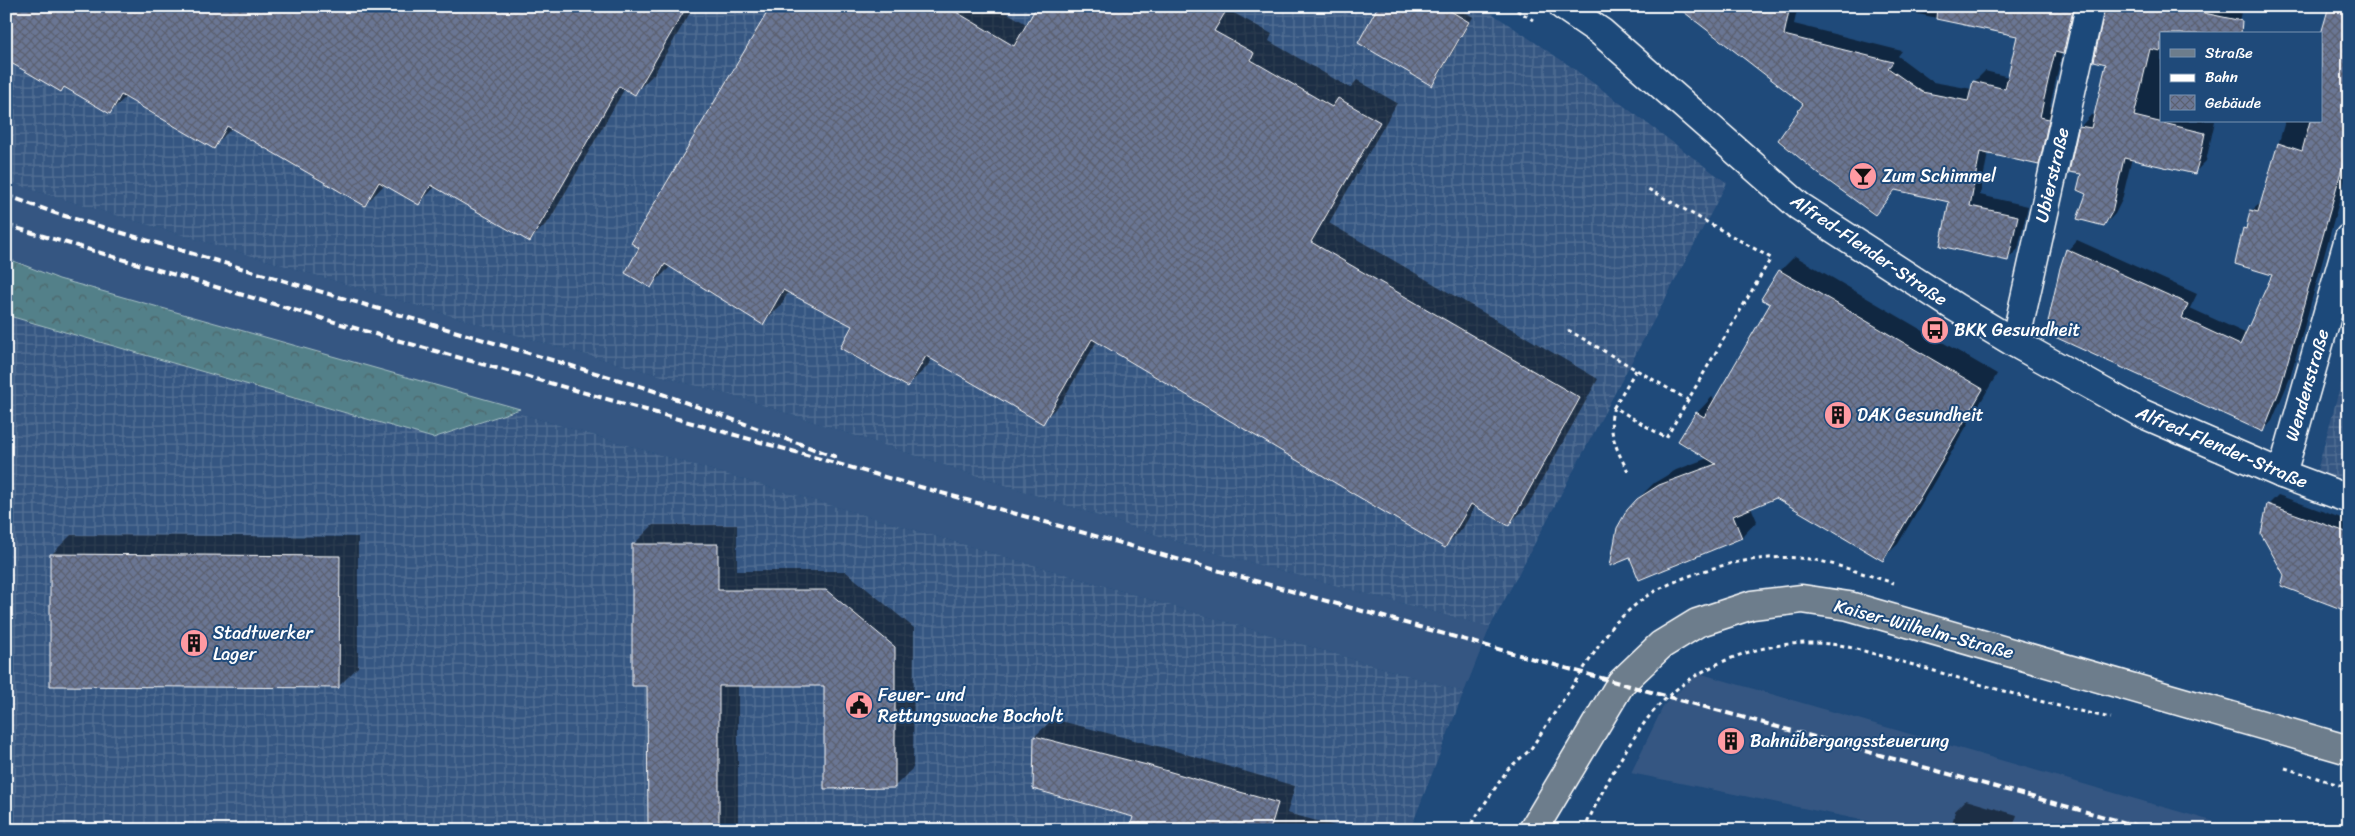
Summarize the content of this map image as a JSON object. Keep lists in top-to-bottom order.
{
  "streets": {
    "main road": ["Kaiser-Wilhelm-Straße"],
    "street": ["Ubierstraße", "Alfred-Flender-Straße", "Wendenstraße"]
  },
  "crossings": [
    ["Ubierstraße", "Alfred-Flender-Straße"],
    ["Alfred-Flender-Straße", "Wendenstraße"]
  ],
  "places": {
    "bar": ["Zum Schimmel"],
    "bus stop": ["BKK Gesundheit"],
    "building": ["DAK Gesundheit", "Stadtwerker Lager", "Bahnübergangssteuerung"],
    "public building": ["Feuer- und Rettungswache Bocholt"]
  },
  "legend": ["Straße", "Bahn", "Gebäude"]
}
